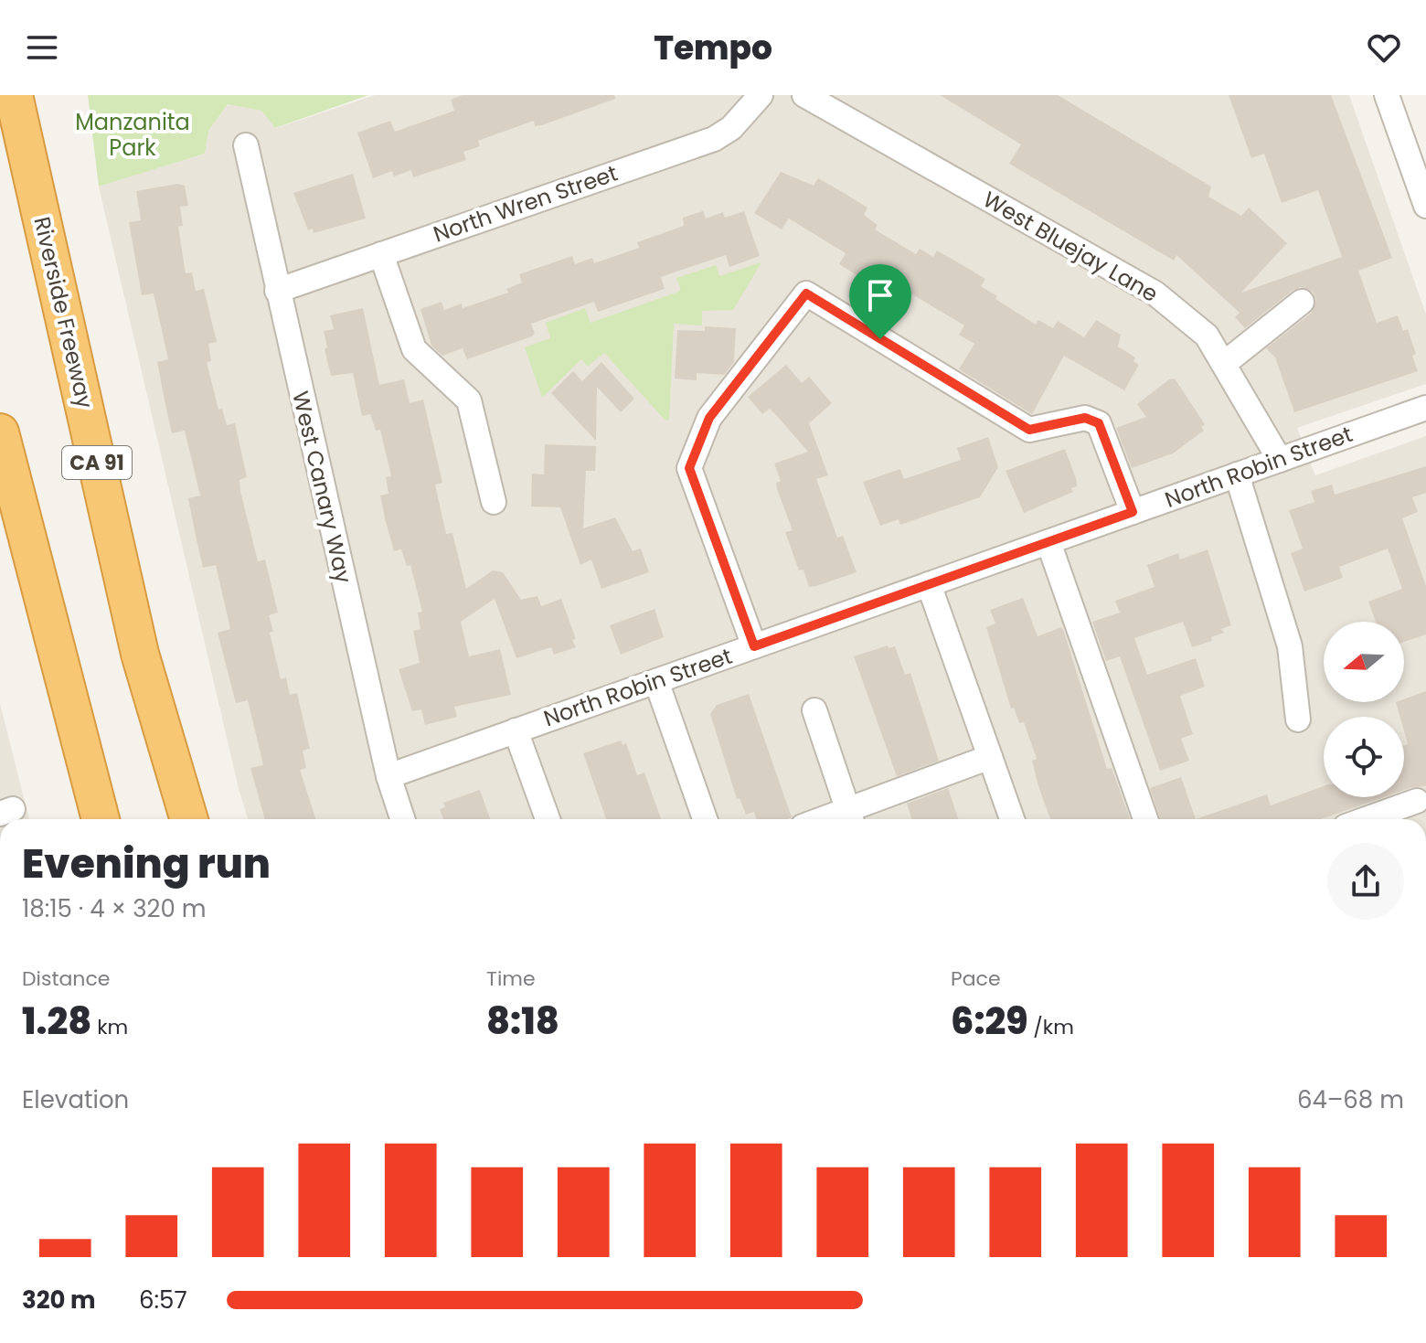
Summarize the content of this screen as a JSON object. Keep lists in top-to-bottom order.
{
  "streets": {
    "highway": ["Riverside Freeway", "CA 91"],
    "street": [
      "North Wren Street",
      "West Bluejay Lane",
      "North Robin Street",
      "West Canary Way"
    ]
  },
  "crossings": [
    ["North Wren Street", "West Canary Way"],
    ["West Bluejay Lane", "North Robin Street"],
    ["North Robin Street", "West Canary Way"]
  ],
  "parks": ["Manzanita Park"],
  "north": "left",
  "page": {
    "header": "Tempo",
    "heading": ["Evening run", "18:15 · 4 × 320 m"],
    "stats": [
      ["Distance", "1.28 km"],
      ["Time", "8:18"],
      ["Pace", "6:29 /km"]
    ],
    "chart": ["Elevation", "64–68 m"],
    "list": [
      {
        "name": "320 m",
        "note": "6:57"
      }
    ]
  }
}
